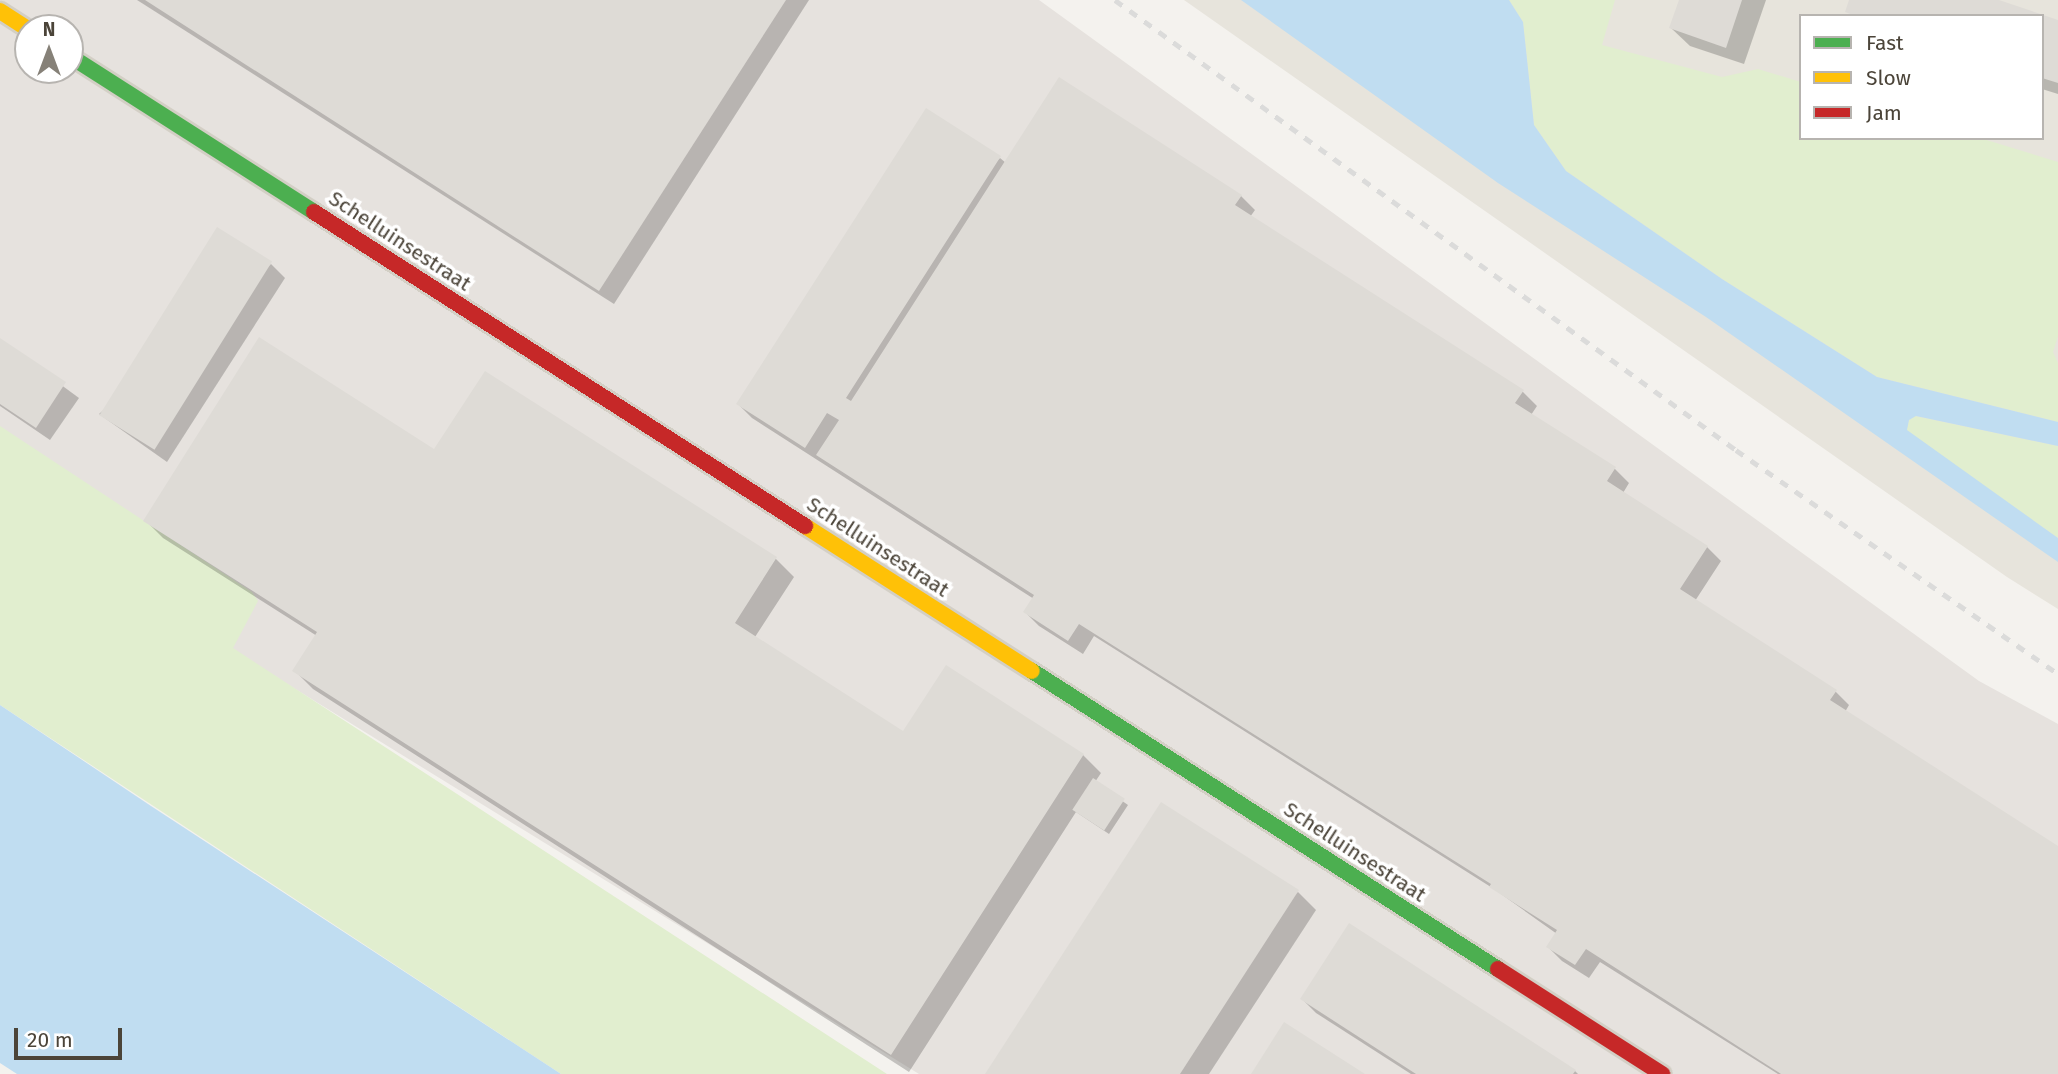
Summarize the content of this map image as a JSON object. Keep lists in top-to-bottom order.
{
  "streets": {
    "street": ["Schelluinsestraat"]
  },
  "legend": ["Fast", "Slow", "Jam"],
  "scale_bar": "20 m",
  "north": "top"
}
